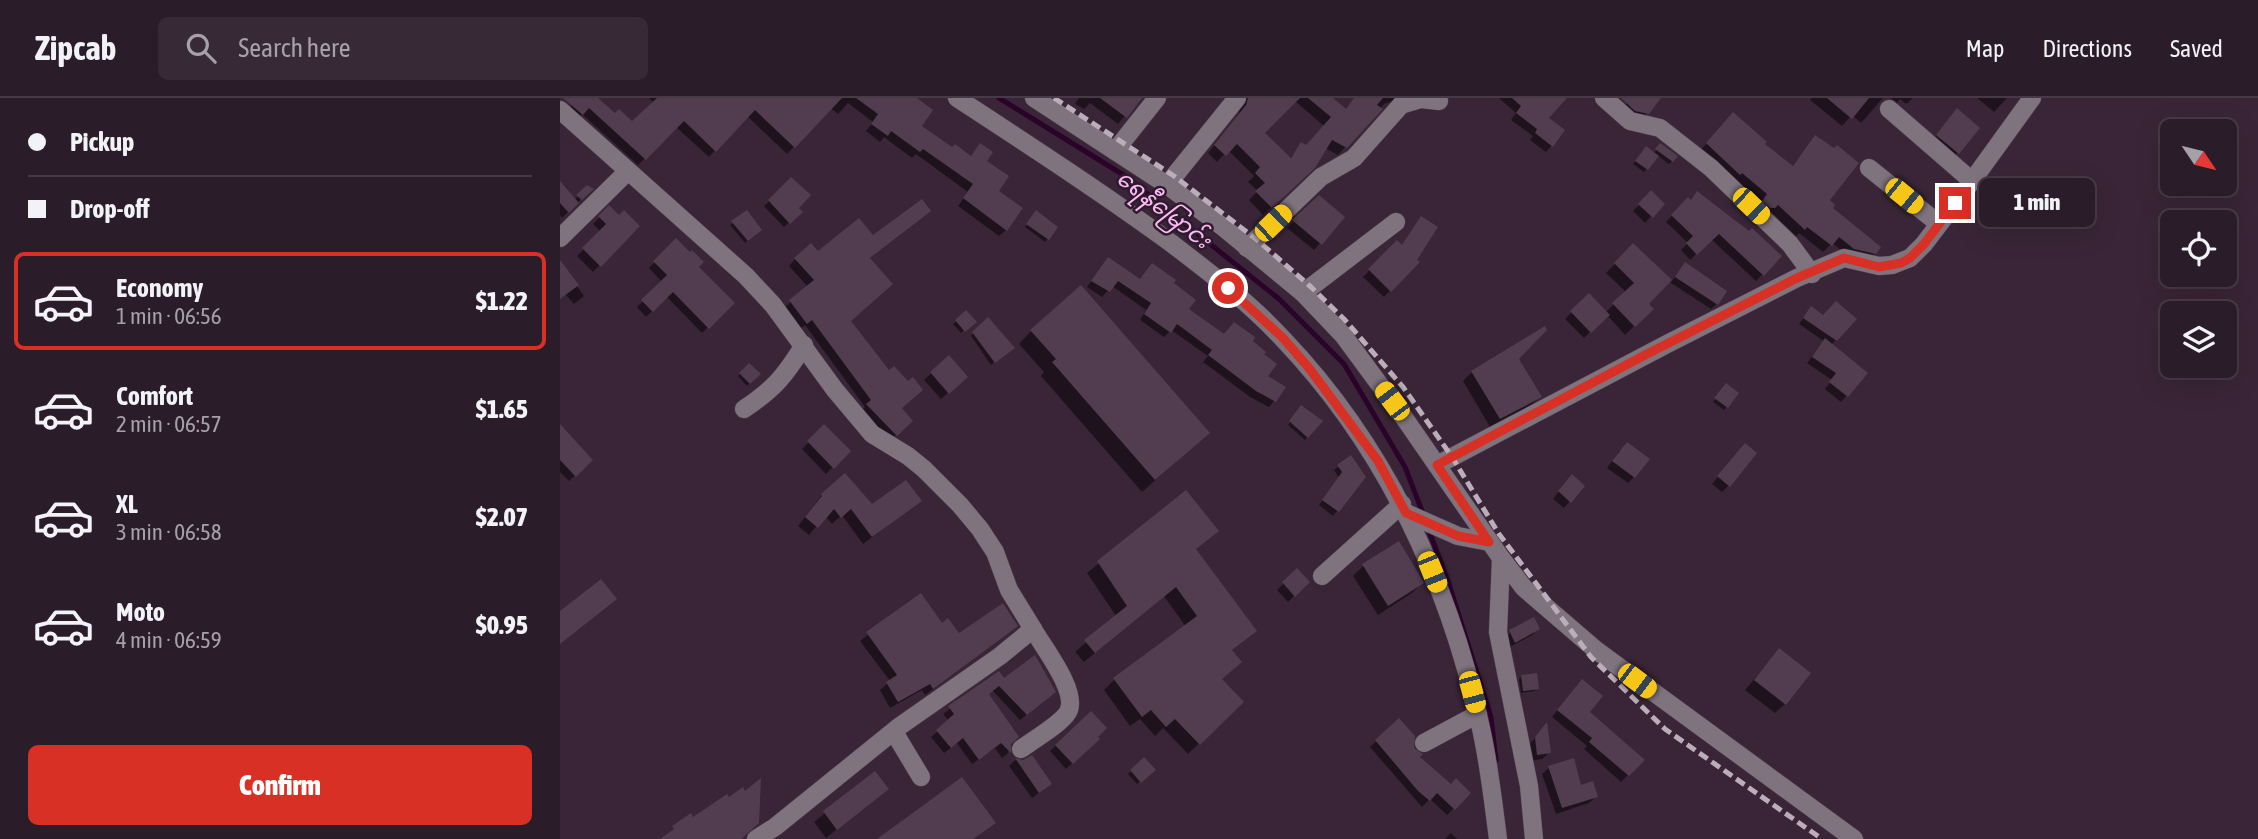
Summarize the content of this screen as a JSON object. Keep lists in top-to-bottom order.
{
  "water": ["ရေနီမြောင်း"],
  "north": "bottom right",
  "page": {
    "header": "Zipcab",
    "search": "Search here",
    "nav": ["Map", "Directions", "Saved"],
    "banner": ["Pickup", "Drop-off"],
    "bubble": "1 min",
    "list": [
      {
        "name": "Economy",
        "note": "1 min · 06:56",
        "value": "$1.22"
      },
      {
        "name": "Comfort",
        "note": "2 min · 06:57",
        "value": "$1.65"
      },
      {
        "name": "XL",
        "note": "3 min · 06:58",
        "value": "$2.07"
      },
      {
        "name": "Moto",
        "note": "4 min · 06:59",
        "value": "$0.95"
      }
    ],
    "buttons": "Confirm"
  }
}
